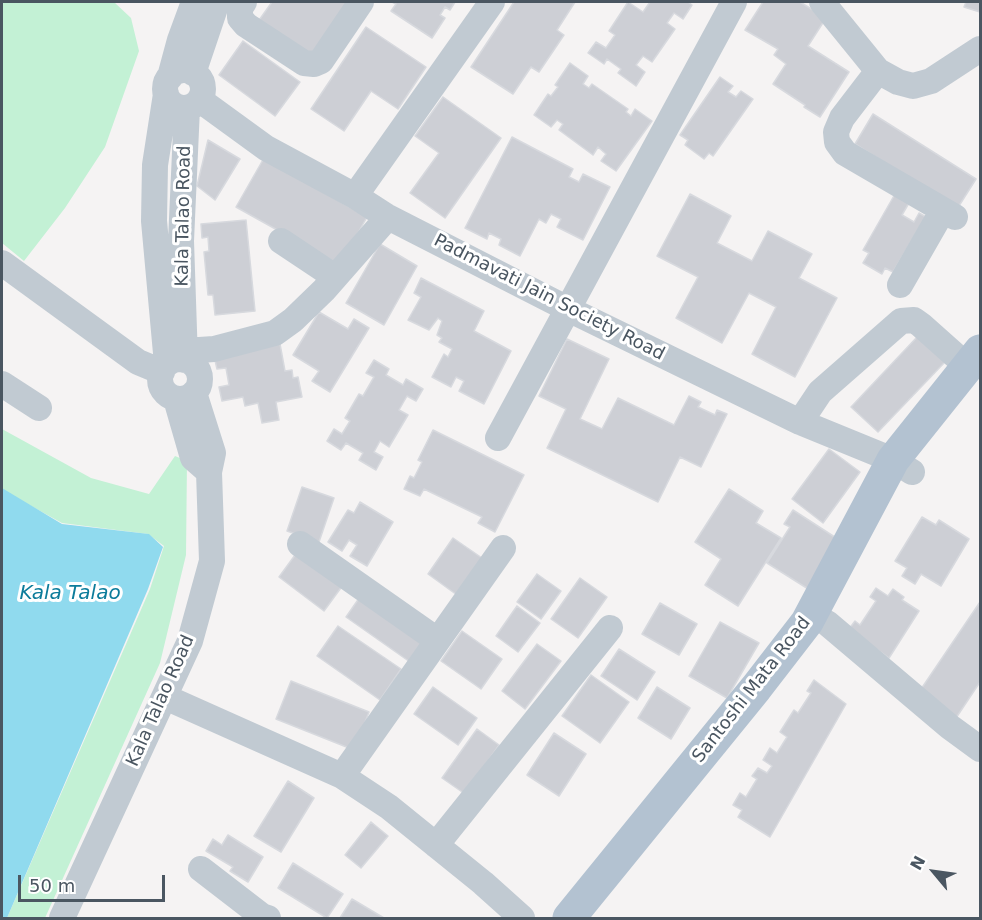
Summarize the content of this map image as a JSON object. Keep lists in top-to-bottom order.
{
  "streets": {
    "main road": ["Santoshi Mata Road"],
    "street": ["Kala Talao Road", "Padmavati Jain Society Road"]
  },
  "crossings": [
    ["Kala Talao Road", "Padmavati Jain Society Road"],
    ["Padmavati Jain Society Road", "Santoshi Mata Road"]
  ],
  "water": ["Kala Talao"],
  "scale_bar": "50 m",
  "north": "top left"
}
